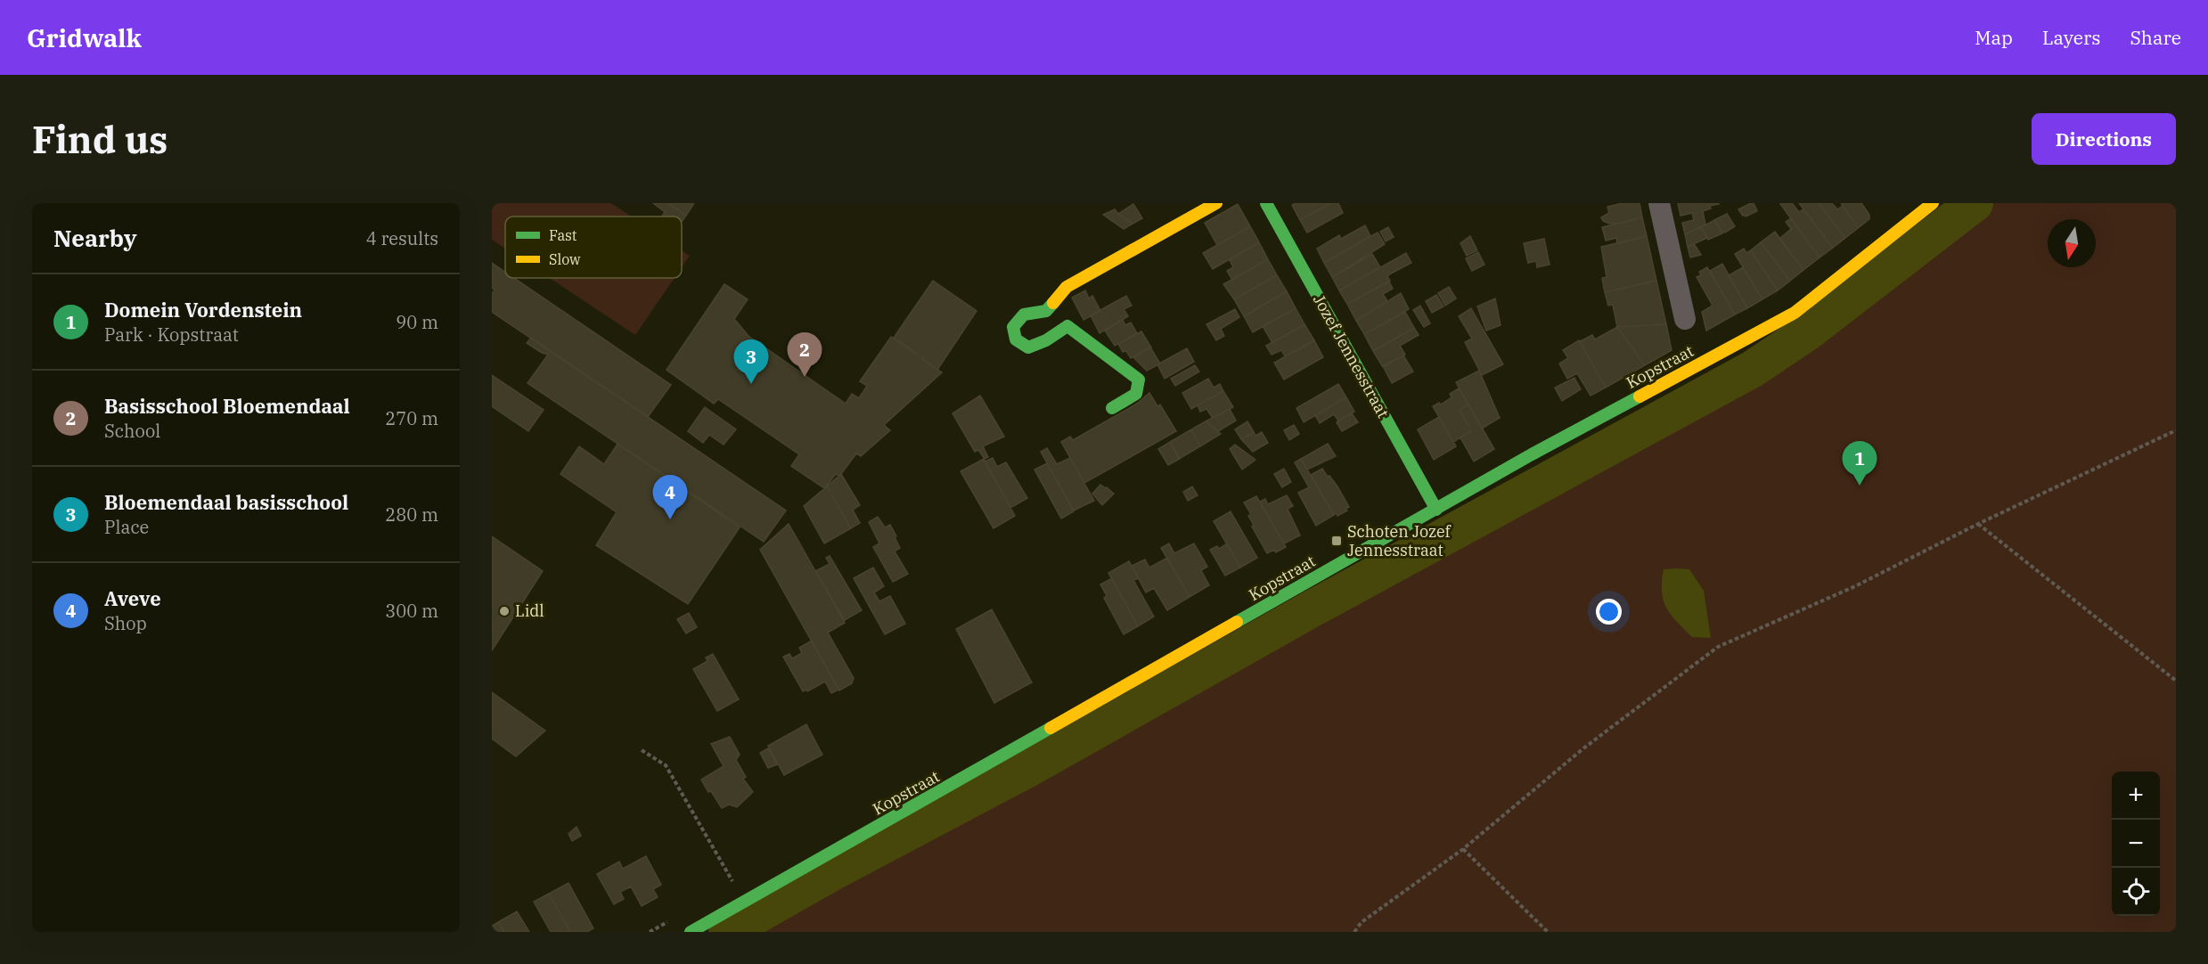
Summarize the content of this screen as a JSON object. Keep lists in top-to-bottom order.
{
  "streets": {
    "main road": ["Jozef Jennesstraat", "Kopstraat"]
  },
  "crossings": [
    ["Jozef Jennesstraat", "Kopstraat"]
  ],
  "places": {
    "transit": ["Schoten Jozef Jennesstraat"],
    "other": ["Lidl"]
  },
  "legend": ["Fast", "Slow"],
  "north": "bottom",
  "page": {
    "header": "Gridwalk",
    "nav": ["Map", "Layers", "Share"],
    "buttons": "Directions",
    "title": "Find us",
    "heading": ["Nearby", "4 results"],
    "list": [
      {
        "mark": "1",
        "name": "Domein Vordenstein",
        "note": "Park · Kopstraat",
        "value": "90 m"
      },
      {
        "mark": "2",
        "name": "Basisschool Bloemendaal",
        "note": "School",
        "value": "270 m"
      },
      {
        "mark": "3",
        "name": "Bloemendaal basisschool",
        "note": "Place",
        "value": "280 m"
      },
      {
        "mark": "4",
        "name": "Aveve",
        "note": "Shop",
        "value": "300 m"
      }
    ],
    "pins": [
      "2",
      "3",
      "1",
      "4"
    ],
    "map_buttons": ["+", "−"]
  }
}
